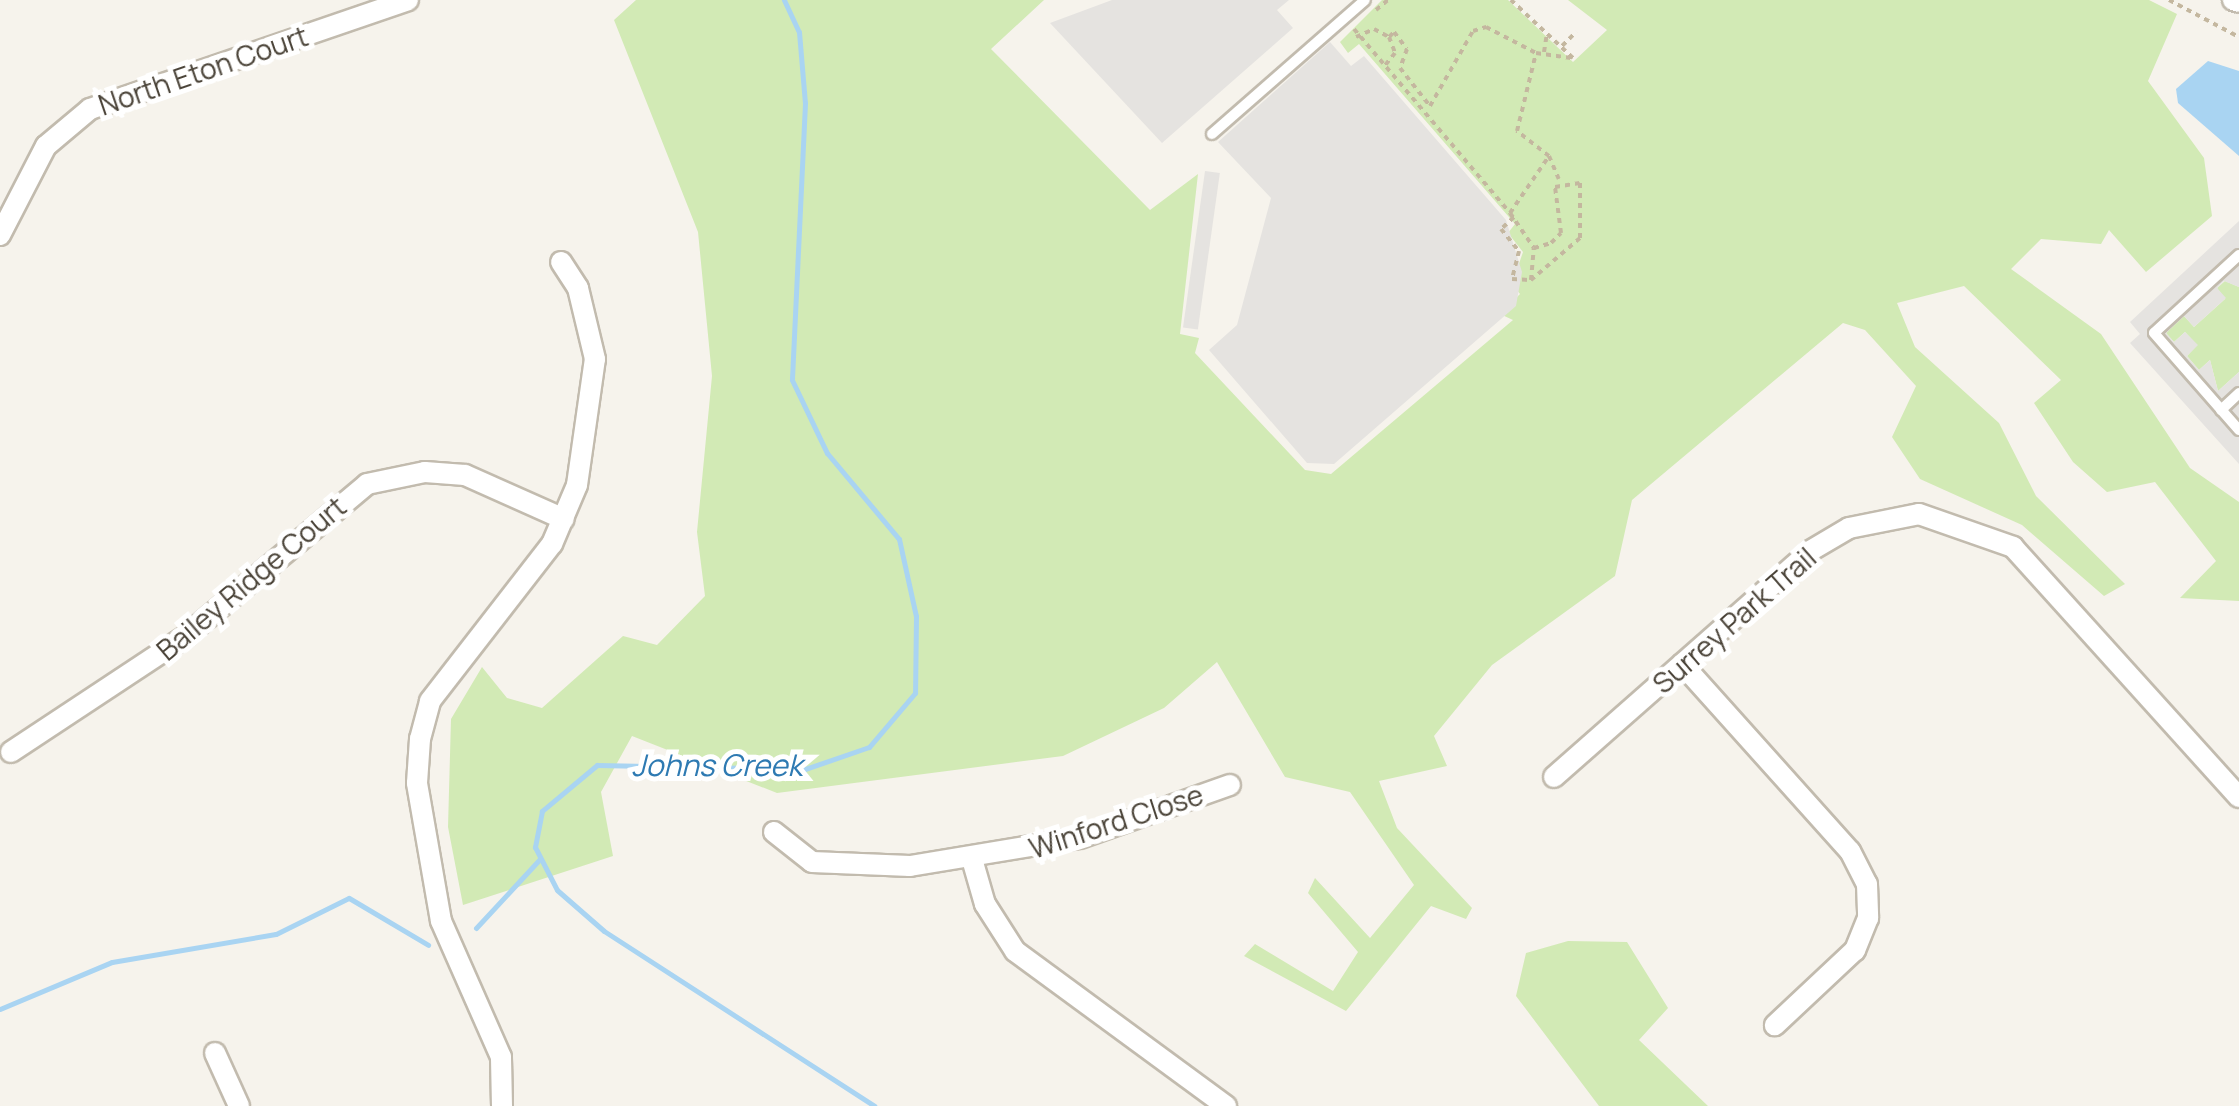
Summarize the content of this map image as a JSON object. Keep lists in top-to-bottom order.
{
  "streets": {
    "street": [
      "North Eton Court",
      "Bailey Ridge Court",
      "Surrey Park Trail",
      "Winford Close"
    ]
  },
  "water": ["Johns Creek"]
}
